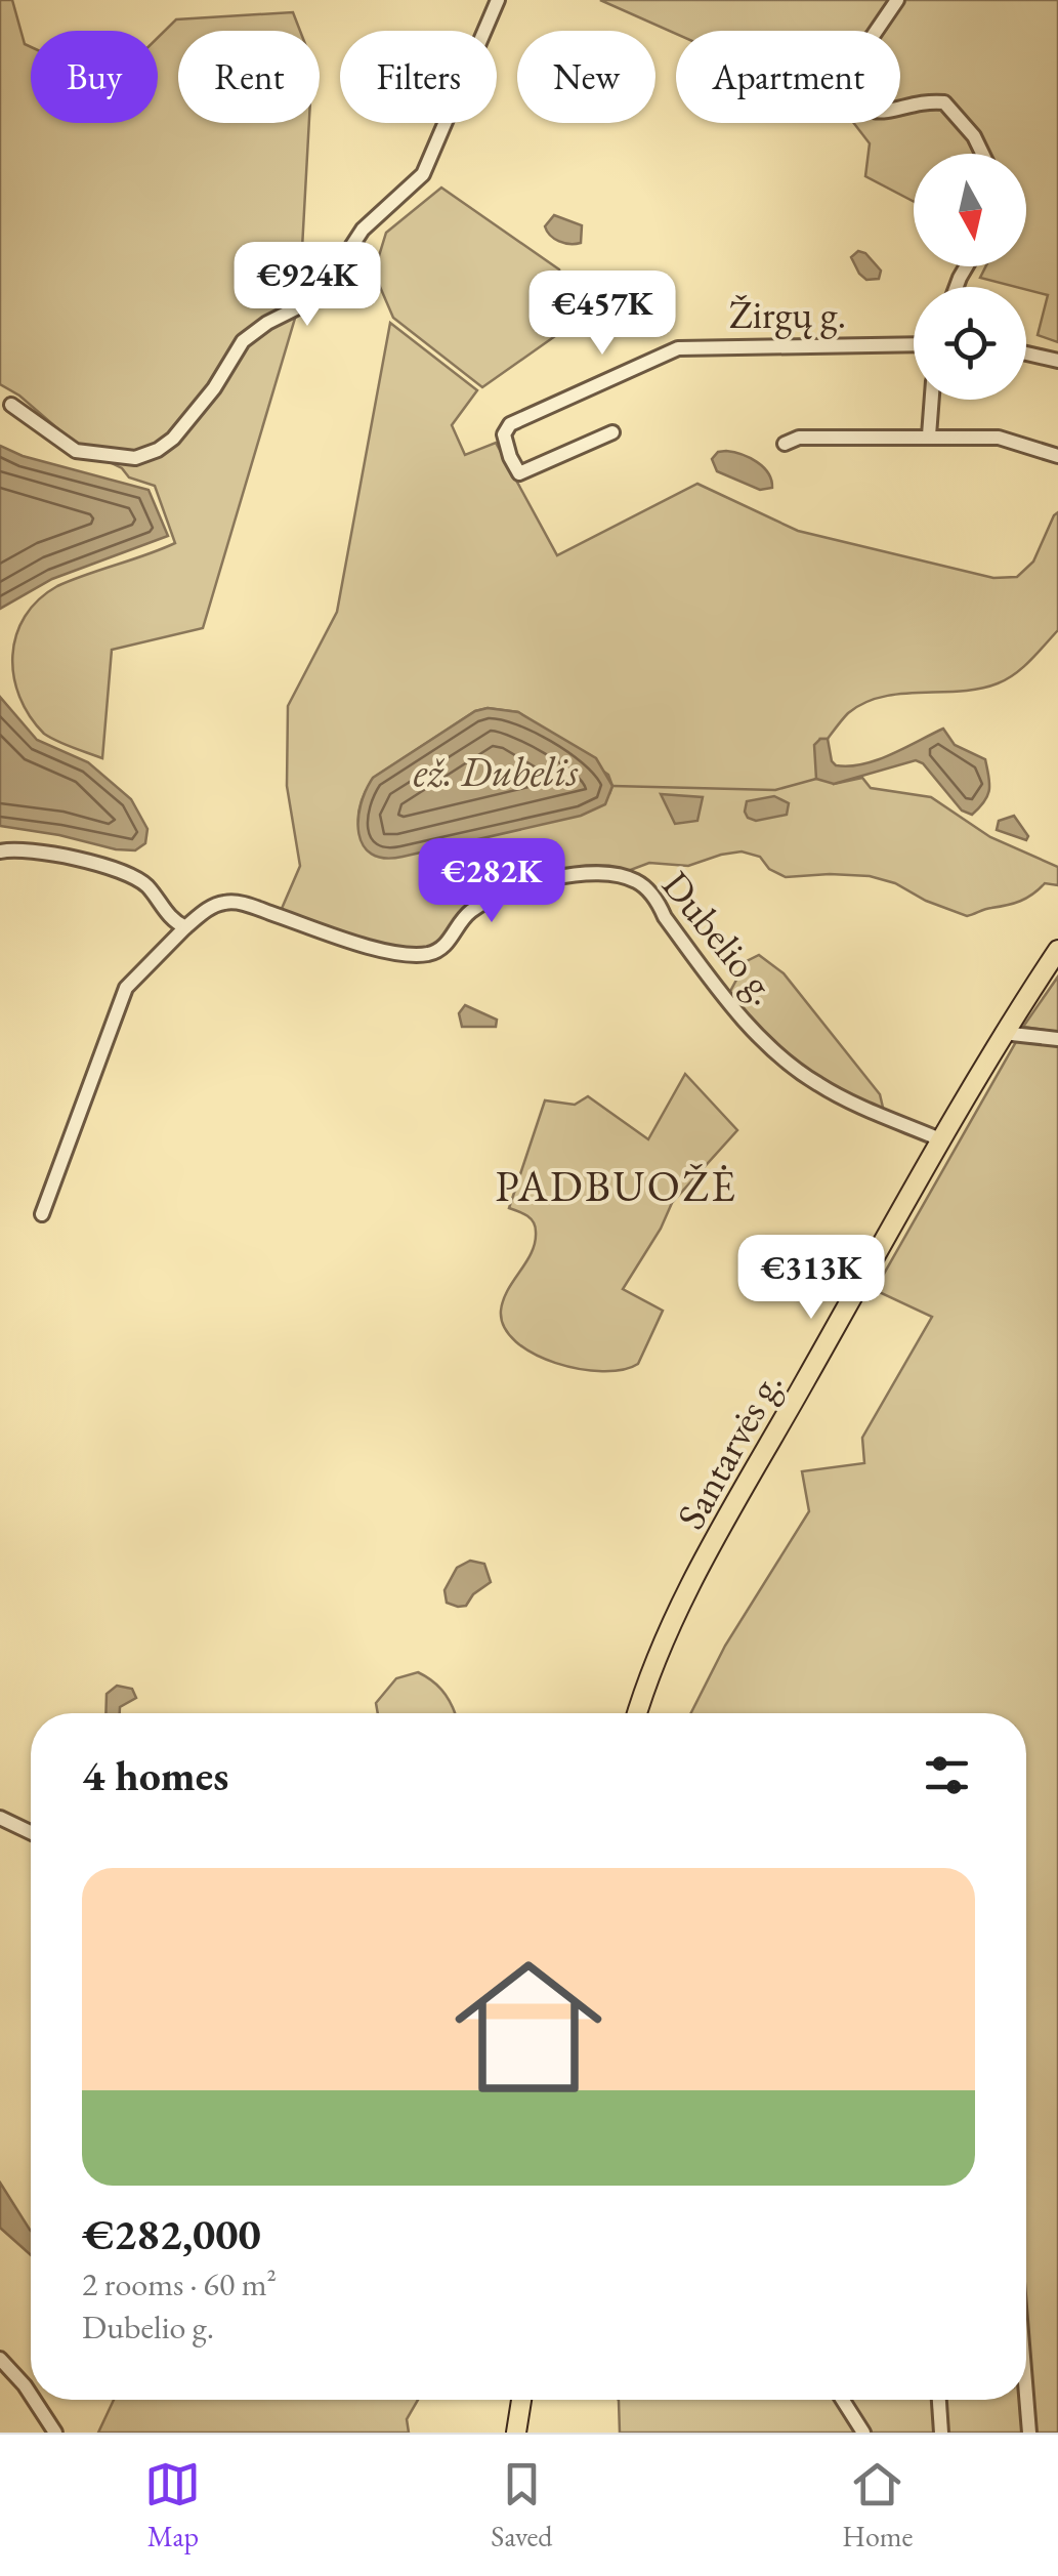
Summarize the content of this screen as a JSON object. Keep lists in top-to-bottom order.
{
  "streets": {
    "main road": ["Santarvės g."],
    "street": ["Žirgų g.", "Dubelio g."]
  },
  "crossings": [
    ["Dubelio g.", "Santarvės g."]
  ],
  "districts": ["PADBUOŽĖ"],
  "water": ["ež. Dubelis"],
  "north": "bottom",
  "page": {
    "chip": [
      "Buy",
      "Rent",
      "Filters",
      "New",
      "Apartment"
    ],
    "price": [
      "€924K",
      "€457K",
      "€282K",
      "€313K"
    ],
    "heading": "4 homes",
    "list": [
      {
        "name": "€282,000",
        "note": "2 rooms · 60 m² · Dubelio g."
      }
    ],
    "tabs": ["Map", "Saved", "Home"]
  }
}
